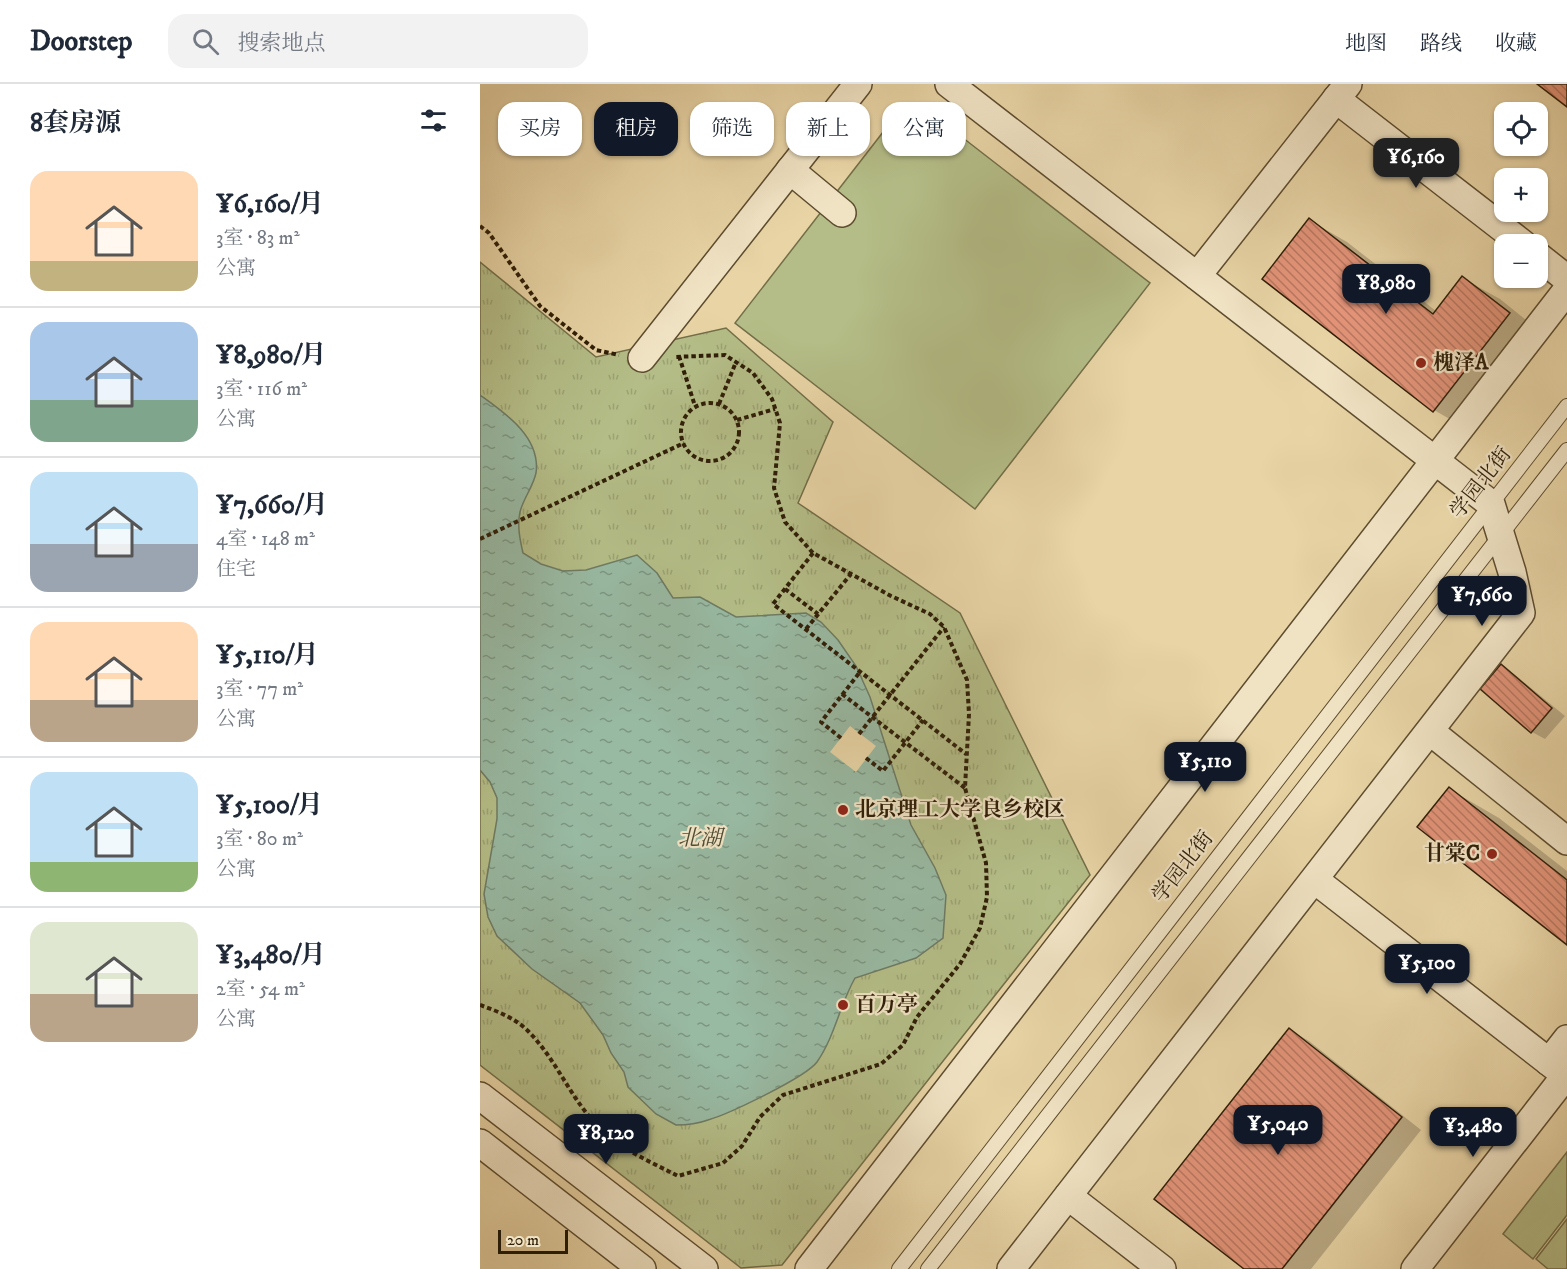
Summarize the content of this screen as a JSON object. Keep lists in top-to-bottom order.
{
  "streets": {
    "lane": ["学园北街"]
  },
  "water": ["北湖"],
  "places": [
    "槐泽A",
    "北京理工大学良乡校区",
    "甘棠C",
    "百万亭"
  ],
  "scale_bar": "20 m",
  "page": {
    "header": "Doorstep",
    "search": "搜索地点",
    "nav": ["地图", "路线", "收藏"],
    "heading": "8套房源",
    "map_buttons": ["+", "−"],
    "chip": [
      "买房",
      "租房",
      "筛选",
      "新上",
      "公寓"
    ],
    "price": [
      "¥6,160",
      "¥8,980",
      "¥7,660",
      "¥5,110",
      "¥5,100",
      "¥5,040",
      "¥3,480",
      "¥8,120"
    ],
    "list": [
      {
        "name": "¥6,160/月",
        "note": "3室 · 83 m² · 公寓"
      },
      {
        "name": "¥8,980/月",
        "note": "3室 · 116 m² · 公寓"
      },
      {
        "name": "¥7,660/月",
        "note": "4室 · 148 m² · 住宅"
      },
      {
        "name": "¥5,110/月",
        "note": "3室 · 77 m² · 公寓"
      },
      {
        "name": "¥5,100/月",
        "note": "3室 · 80 m² · 公寓"
      },
      {
        "name": "¥3,480/月",
        "note": "2室 · 54 m² · 公寓"
      }
    ],
    "scale": "20 m"
  }
}
